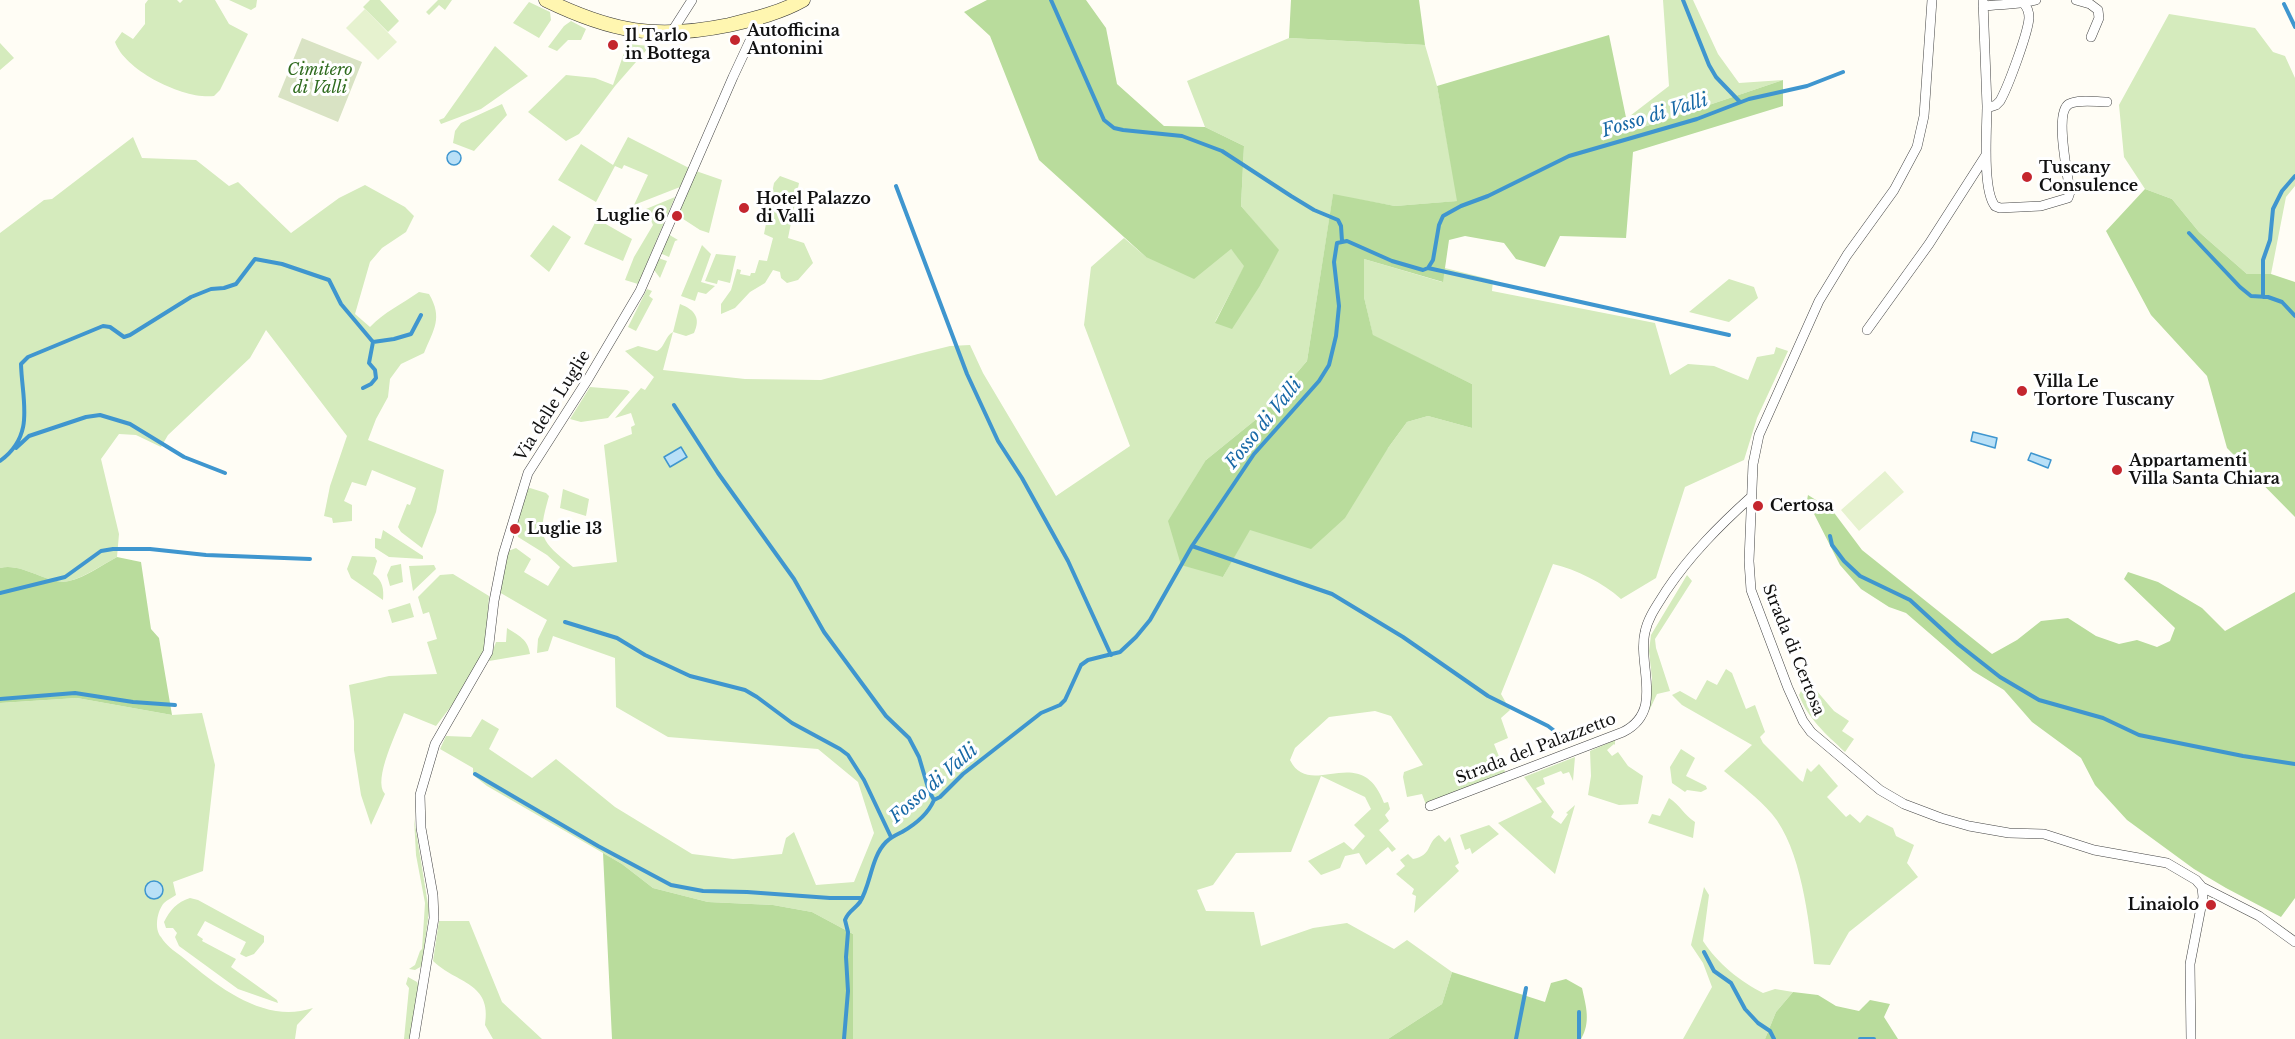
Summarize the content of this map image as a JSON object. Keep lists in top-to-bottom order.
{
  "streets": {
    "street": ["Via delle Luglie", "Strada di Certosa", "Strada del Palazzetto"]
  },
  "crossings": [
    ["Strada di Certosa", "Strada del Palazzetto"]
  ],
  "water": ["Fosso di Valli"],
  "parks": ["Cimitero di Valli"],
  "places": [
    "Autofficina Antonini",
    "Il Tarlo in Bottega",
    "Tuscany Consulence",
    "Hotel Palazzo di Valli",
    "Luglie 6",
    "Villa Le Tortore Tuscany",
    "Appartamenti Villa Santa Chiara",
    "Certosa",
    "Luglie 13",
    "Linaiolo"
  ]
}
